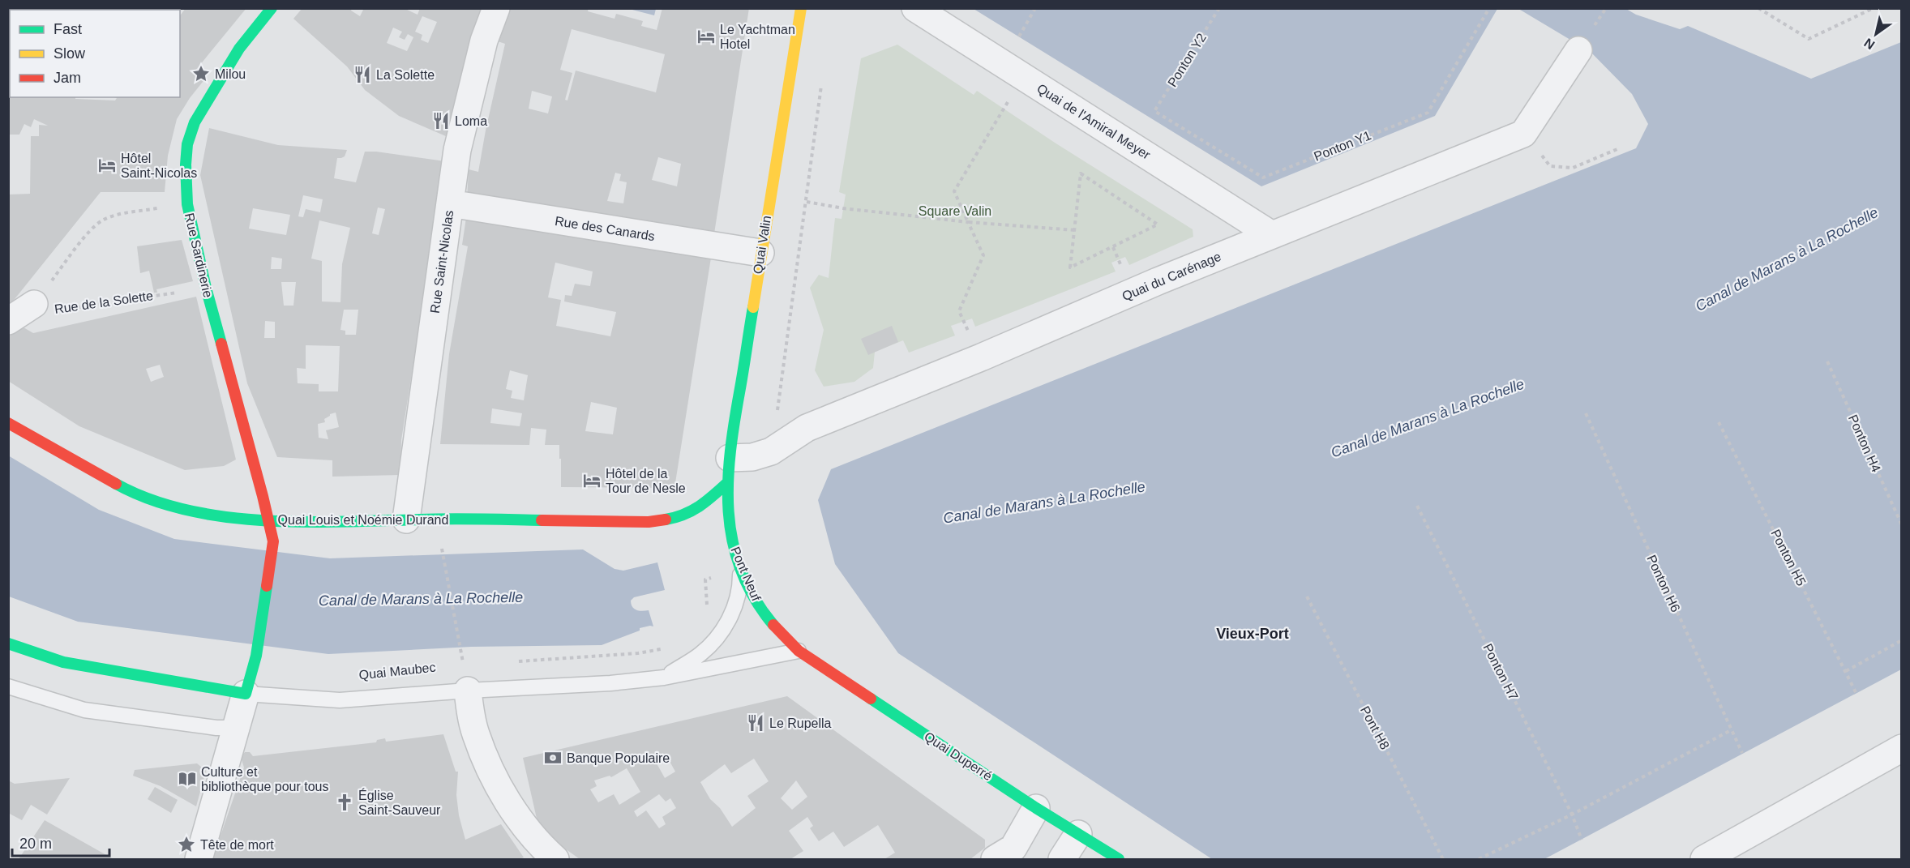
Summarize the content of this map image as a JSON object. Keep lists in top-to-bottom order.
{
  "streets": {
    "street": [
      "Quai de l'Amiral Meyer",
      "Rue des Canards",
      "Quai Valin",
      "Rue Sardinerie",
      "Rue Saint-Nicolas",
      "Quai du Carénage",
      "Rue de la Solette",
      "Quai Louis et Noémie Durand",
      "Pont Neuf",
      "Quai Maubec",
      "Quai Duperré"
    ],
    "path": [
      "Ponton Y2",
      "Ponton Y1",
      "Ponton H4",
      "Ponton H5",
      "Ponton H6",
      "Ponton H7",
      "Pont H8"
    ]
  },
  "crossings": [
    ["Ponton Y2", "Ponton Y1"],
    ["Quai de l'Amiral Meyer", "Quai du Carénage"],
    ["Rue des Canards", "Quai Valin"],
    ["Rue des Canards", "Rue Saint-Nicolas"],
    ["Quai Valin", "Quai du Carénage"],
    ["Quai Valin", "Quai Louis et Noémie Durand"],
    ["Quai Valin", "Pont Neuf"],
    ["Rue Sardinerie", "Rue de la Solette"],
    ["Rue Sardinerie", "Quai Louis et Noémie Durand"],
    ["Rue Sardinerie", "Quai Maubec"],
    ["Rue Saint-Nicolas", "Quai Louis et Noémie Durand"],
    ["Quai du Carénage", "Quai Louis et Noémie Durand"],
    ["Quai du Carénage", "Pont Neuf"],
    ["Quai Louis et Noémie Durand", "Pont Neuf"],
    ["Pont Neuf", "Quai Maubec"],
    ["Pont Neuf", "Quai Duperré"],
    ["Quai Maubec", "Quai Duperré"]
  ],
  "districts": ["Vieux-Port"],
  "water": ["Canal de Marans à La Rochelle"],
  "parks": ["Square Valin"],
  "places": {
    "hotel": ["Le Yachtman Hotel", "Hôtel Saint-Nicolas", "Hôtel de la Tour de Nesle"],
    "place": ["Milou", "Tête de mort"],
    "restaurant": ["La Solette", "Loma", "Le Rupella"],
    "bank": ["Banque Populaire"],
    "library": ["Culture et bibliothèque pour tous"],
    "church": ["Église Saint-Sauveur"]
  },
  "legend": ["Fast", "Slow", "Jam"],
  "scale_bar": "20 m",
  "north": "bottom left"
}
